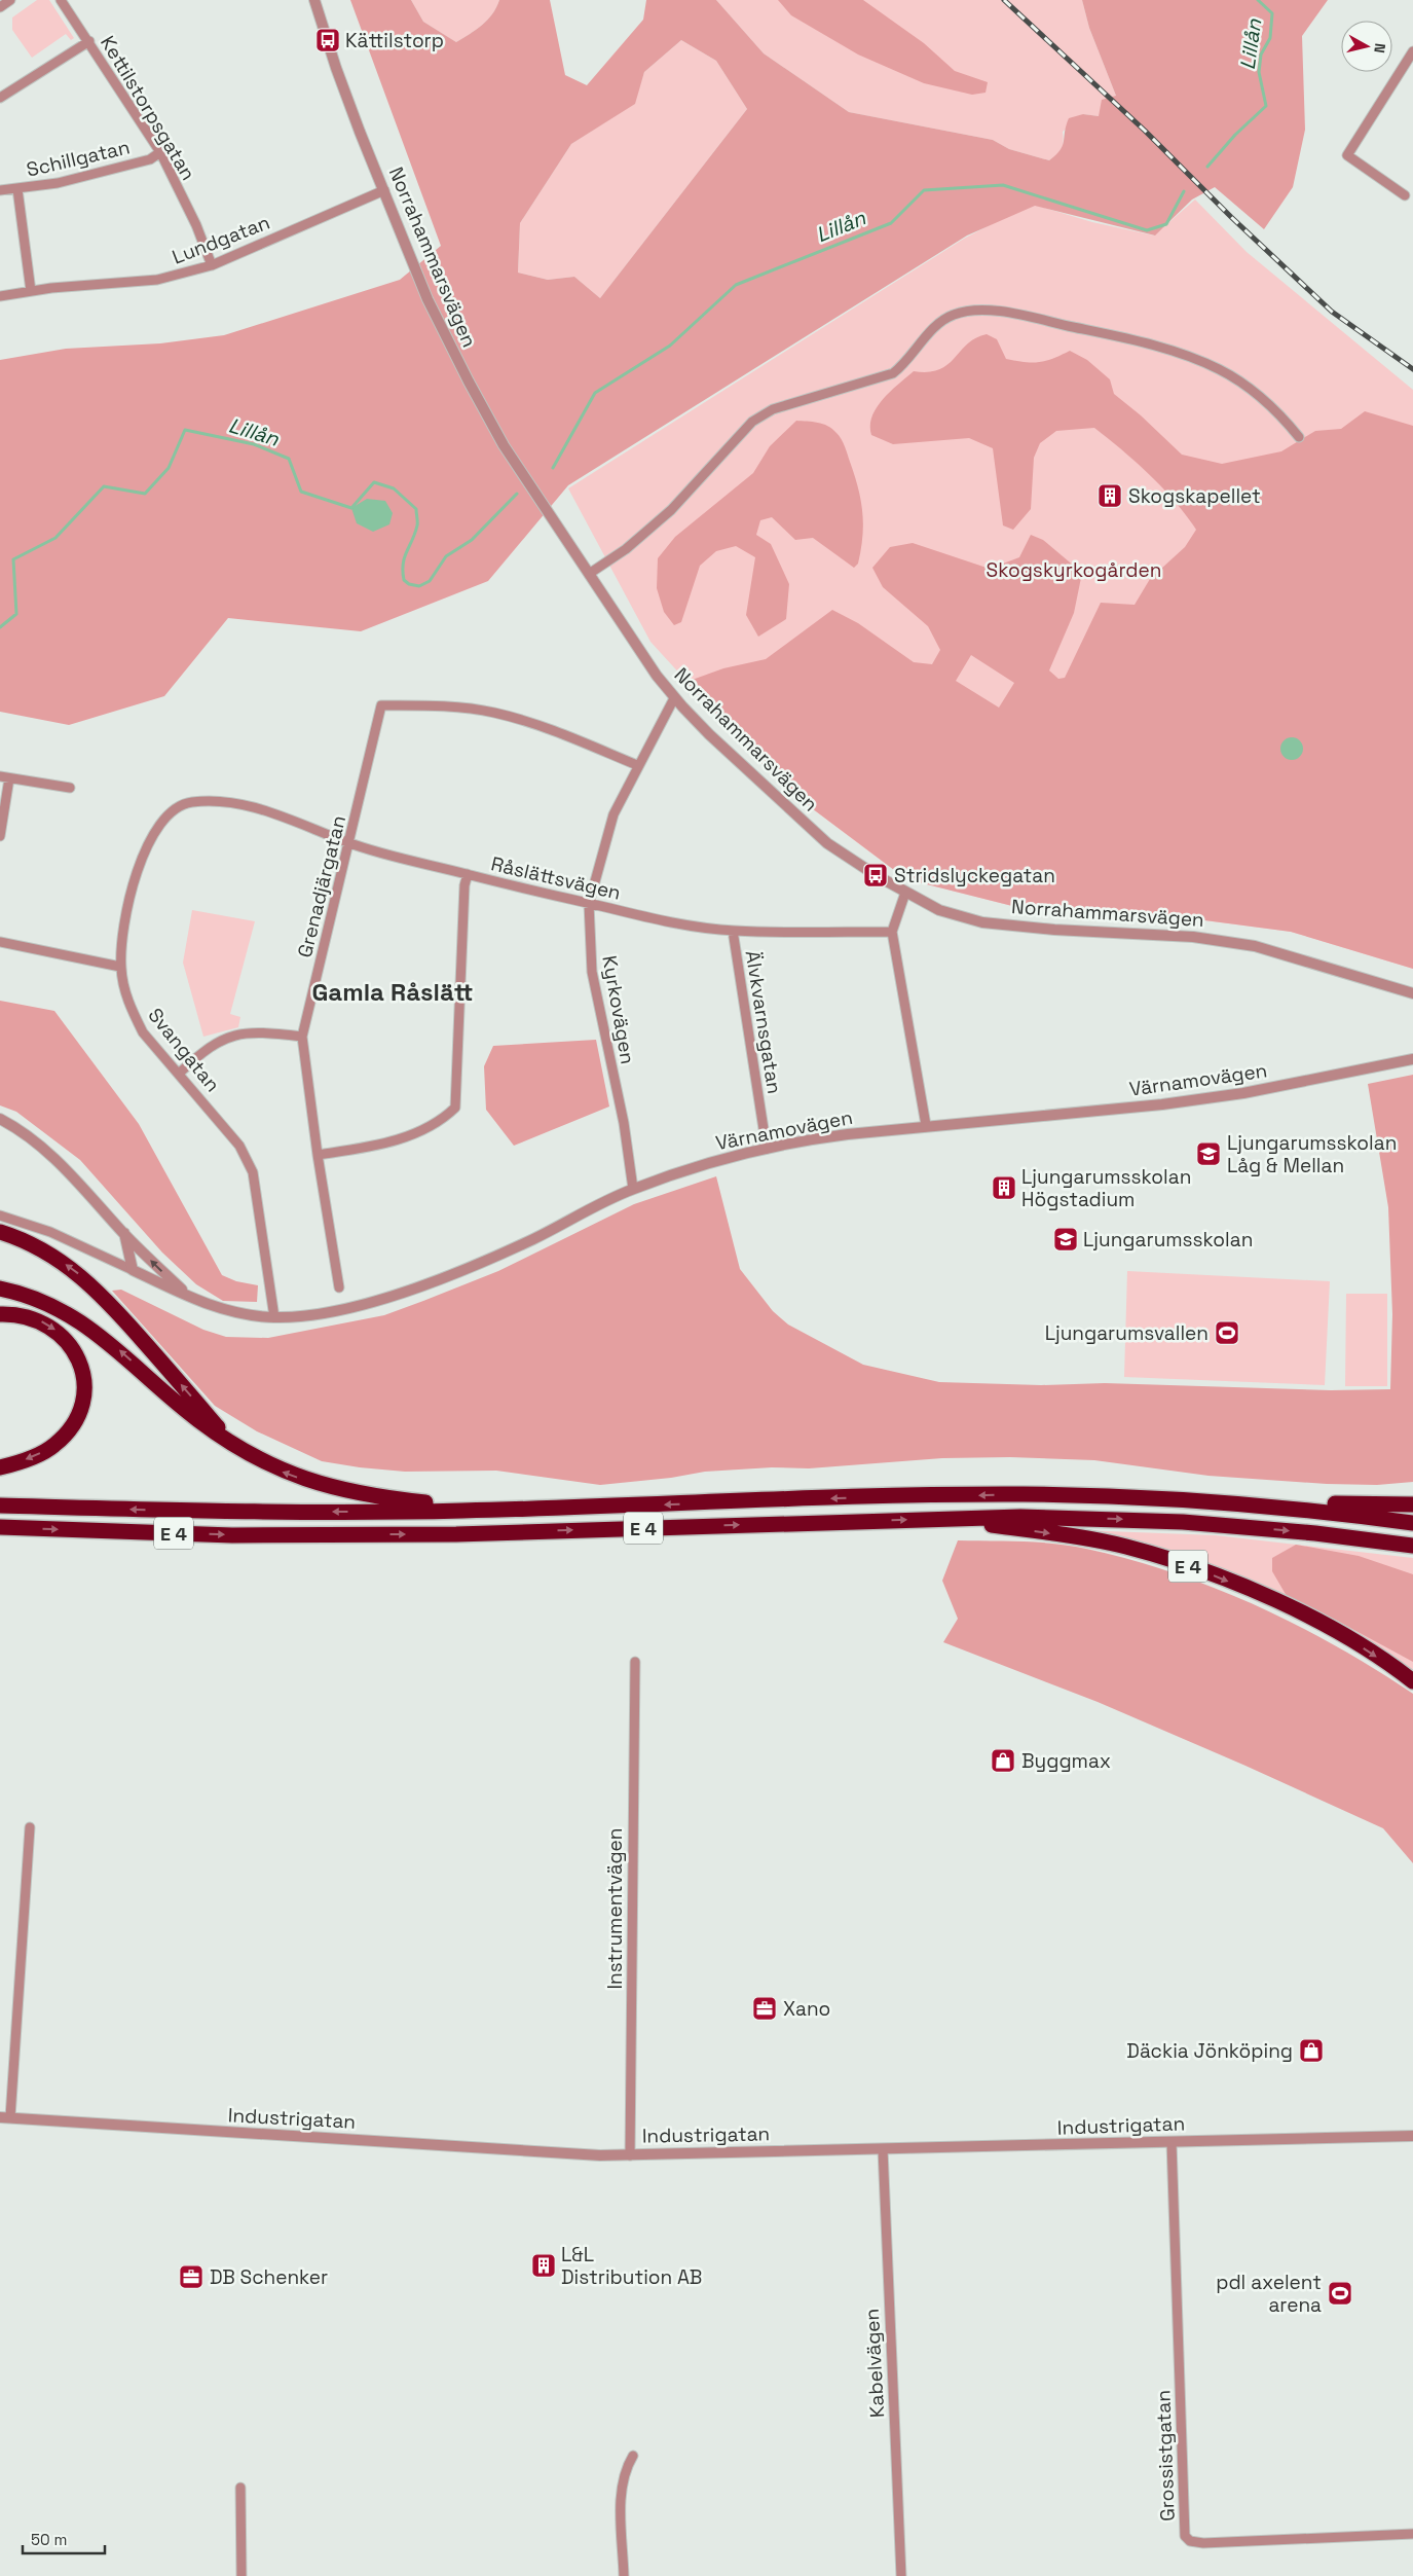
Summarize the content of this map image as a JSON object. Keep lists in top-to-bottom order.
{
  "streets": {
    "highway": ["E 4"],
    "street": [
      "Kettilstorpsgatan",
      "Schillgatan",
      "Lundgatan",
      "Norrahammarsvägen",
      "Råslättsvägen",
      "Grenadjärgatan",
      "Kyrkovägen",
      "Älvkvarnsgatan",
      "Svangatan",
      "Värnamovägen",
      "Instrumentvägen",
      "Industrigatan",
      "Kabelvägen",
      "Grossistgatan"
    ]
  },
  "crossings": [
    ["Kettilstorpsgatan", "Schillgatan"],
    ["Kettilstorpsgatan", "Lundgatan"],
    ["Lundgatan", "Norrahammarsvägen"],
    ["Norrahammarsvägen", "Kyrkovägen"],
    ["Råslättsvägen", "Grenadjärgatan"],
    ["Råslättsvägen", "Kyrkovägen"],
    ["Råslättsvägen", "Älvkvarnsgatan"],
    ["Råslättsvägen", "Svangatan"],
    ["Grenadjärgatan", "Kyrkovägen"],
    ["Kyrkovägen", "Värnamovägen"],
    ["Älvkvarnsgatan", "Värnamovägen"],
    ["Svangatan", "Värnamovägen"],
    ["Instrumentvägen", "Industrigatan"],
    ["Industrigatan", "Kabelvägen"],
    ["Industrigatan", "Grossistgatan"]
  ],
  "districts": ["Gamla Råslätt"],
  "water": ["Lillån"],
  "parks": ["Skogskyrkogården"],
  "places": {
    "bus stop": ["Kättilstorp", "Stridslyckegatan"],
    "building": ["Skogskapellet", "Ljungarumsskolan Högstadium", "L&L Distribution AB"],
    "school or university": ["Ljungarumsskolan Låg & Mellan", "Ljungarumsskolan"],
    "sports": ["Ljungarumsvallen", "pdl axelent arena"],
    "shop": ["Byggmax", "Däckia Jönköping"],
    "office": ["Xano", "DB Schenker"]
  },
  "scale_bar": "50 m",
  "north": "right"
}
